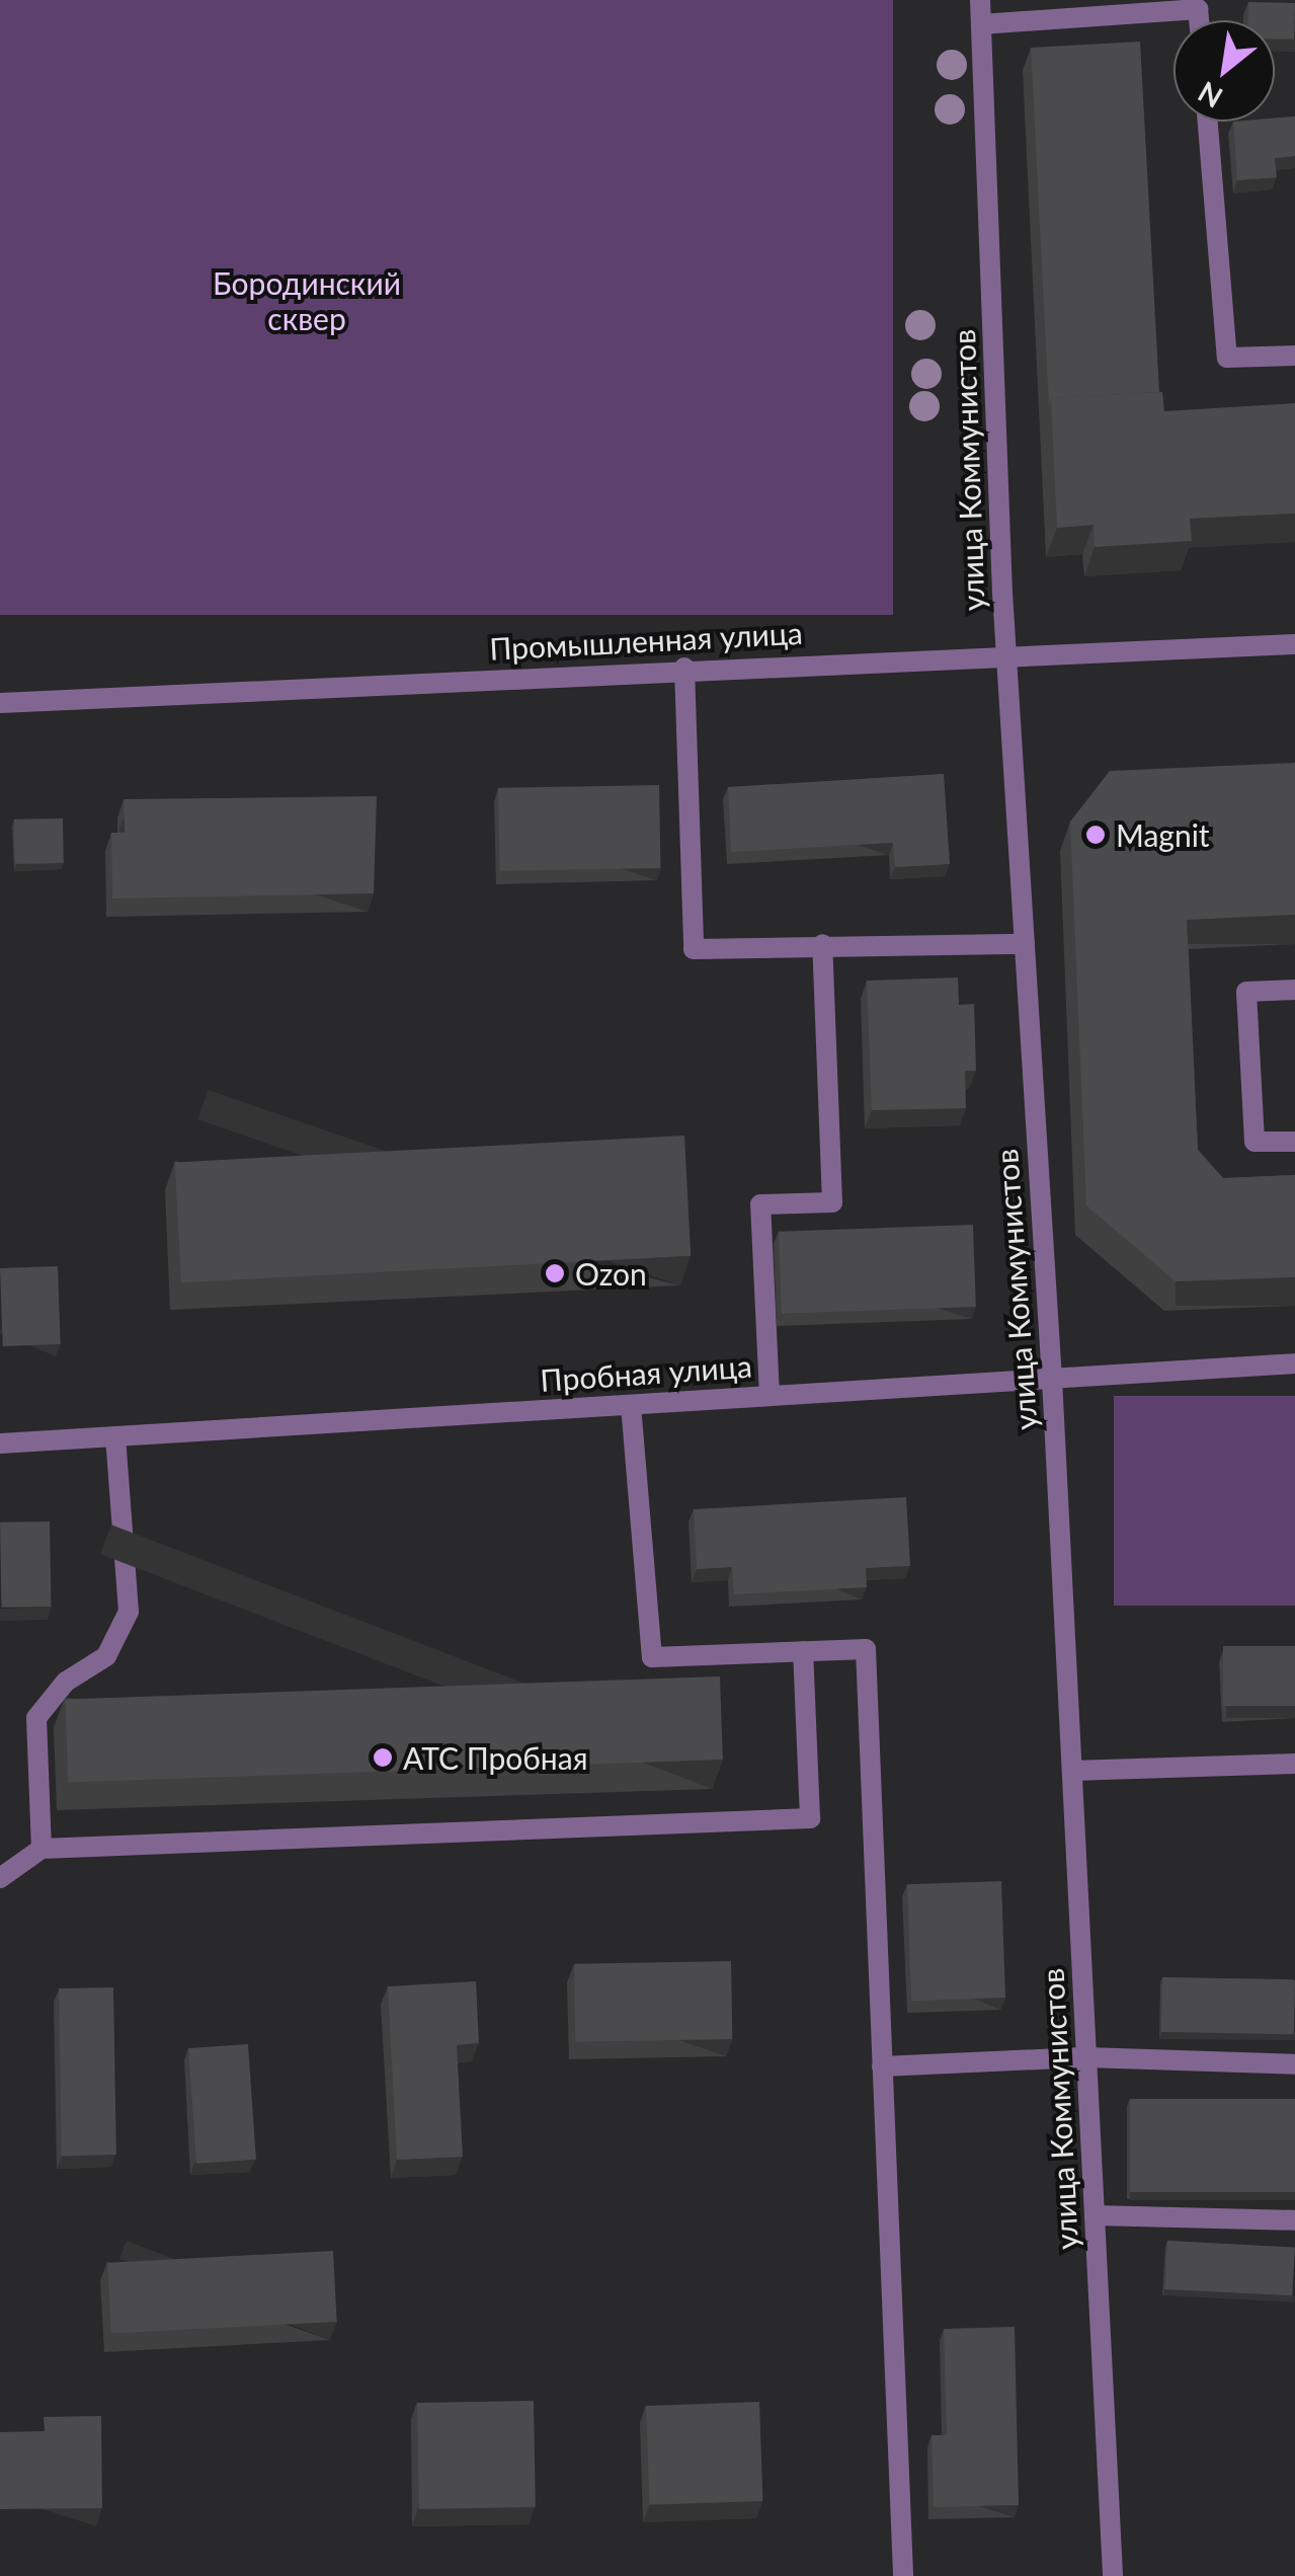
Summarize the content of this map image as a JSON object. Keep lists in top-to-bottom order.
{
  "streets": {
    "street": ["улица Коммунистов", "Промышленная улица", "Пробная улица"]
  },
  "crossings": [
    ["улица Коммунистов", "Промышленная улица"],
    ["улица Коммунистов", "Пробная улица"]
  ],
  "parks": ["Бородинский сквер"],
  "places": ["Magnit", "Ozon", "АТС Пробная"],
  "north": "bottom left"
}
